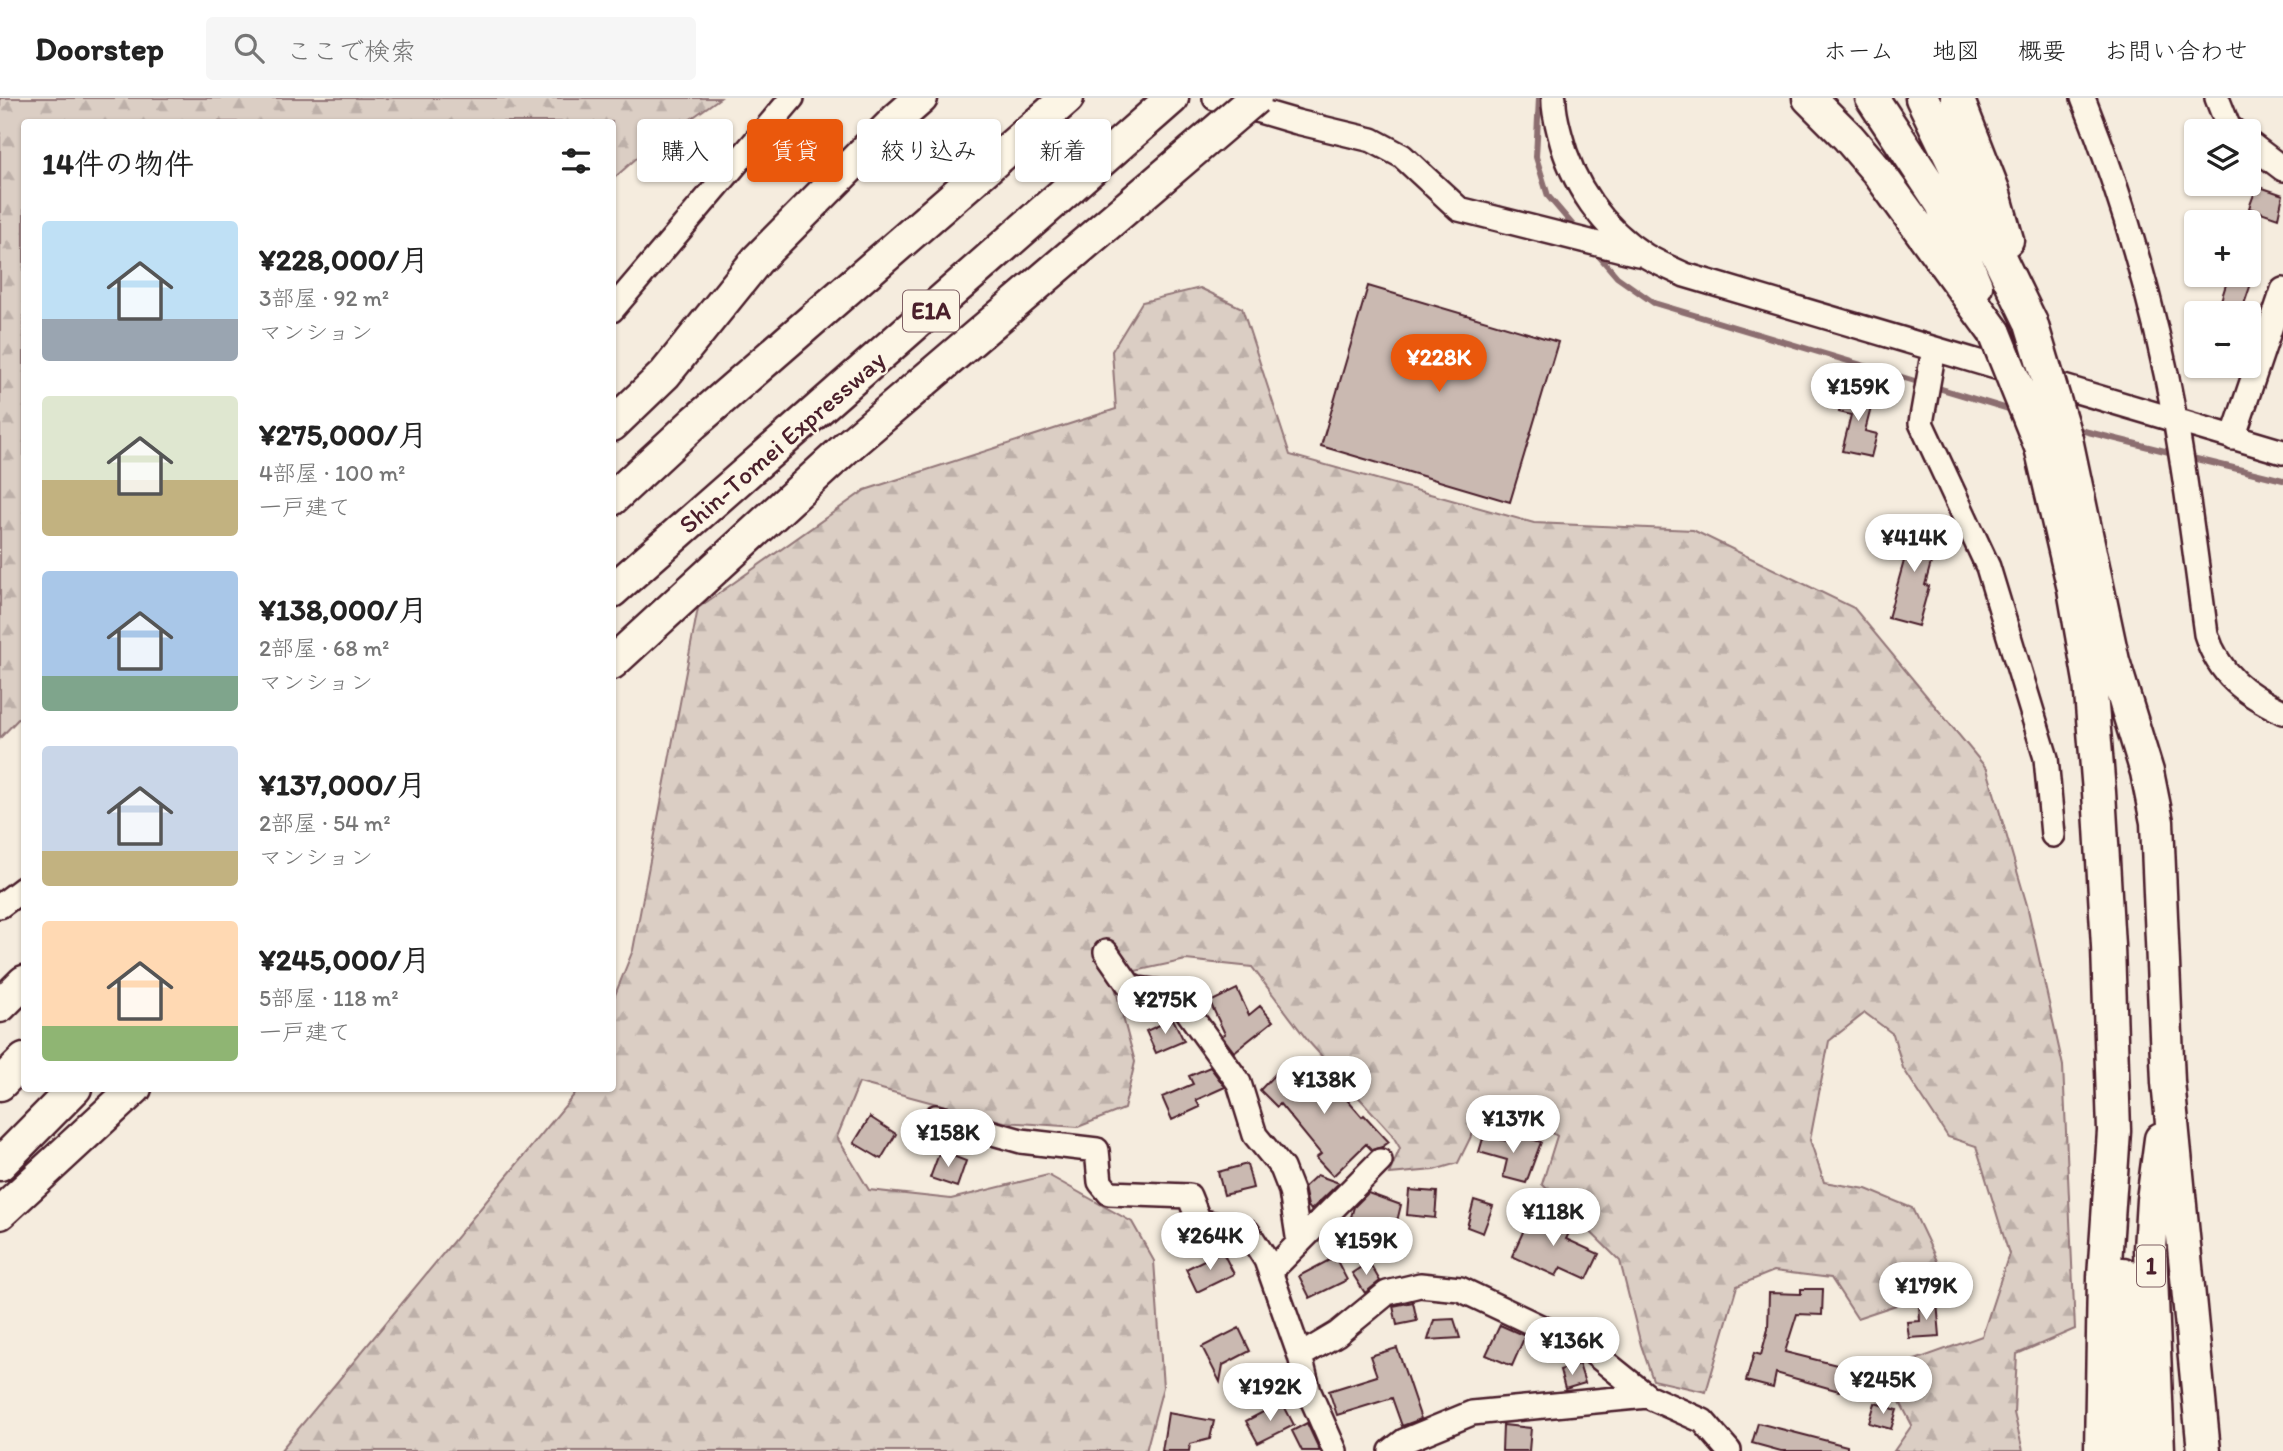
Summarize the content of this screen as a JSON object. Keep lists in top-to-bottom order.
{
  "streets": {
    "highway": ["E1A", "Shin-Tomei Expressway", "1"]
  },
  "page": {
    "header": "Doorstep",
    "search": "ここで検索",
    "nav": [
      "ホーム",
      "地図",
      "概要",
      "お問い合わせ"
    ],
    "map_buttons": ["+", "−"],
    "chip": [
      "購入",
      "賃貸",
      "絞り込み",
      "新着"
    ],
    "heading": "14件の物件",
    "list": [
      {
        "name": "¥228,000/月",
        "note": "3部屋 · 92 m² · マンション"
      },
      {
        "name": "¥275,000/月",
        "note": "4部屋 · 100 m² · 一戸建て"
      },
      {
        "name": "¥138,000/月",
        "note": "2部屋 · 68 m² · マンション"
      },
      {
        "name": "¥137,000/月",
        "note": "2部屋 · 54 m² · マンション"
      },
      {
        "name": "¥245,000/月",
        "note": "5部屋 · 118 m² · 一戸建て"
      }
    ],
    "price": [
      "¥228K",
      "¥159K",
      "¥414K",
      "¥275K",
      "¥138K",
      "¥137K",
      "¥158K",
      "¥118K",
      "¥264K",
      "¥159K",
      "¥179K",
      "¥136K",
      "¥245K",
      "¥192K"
    ]
  }
}
